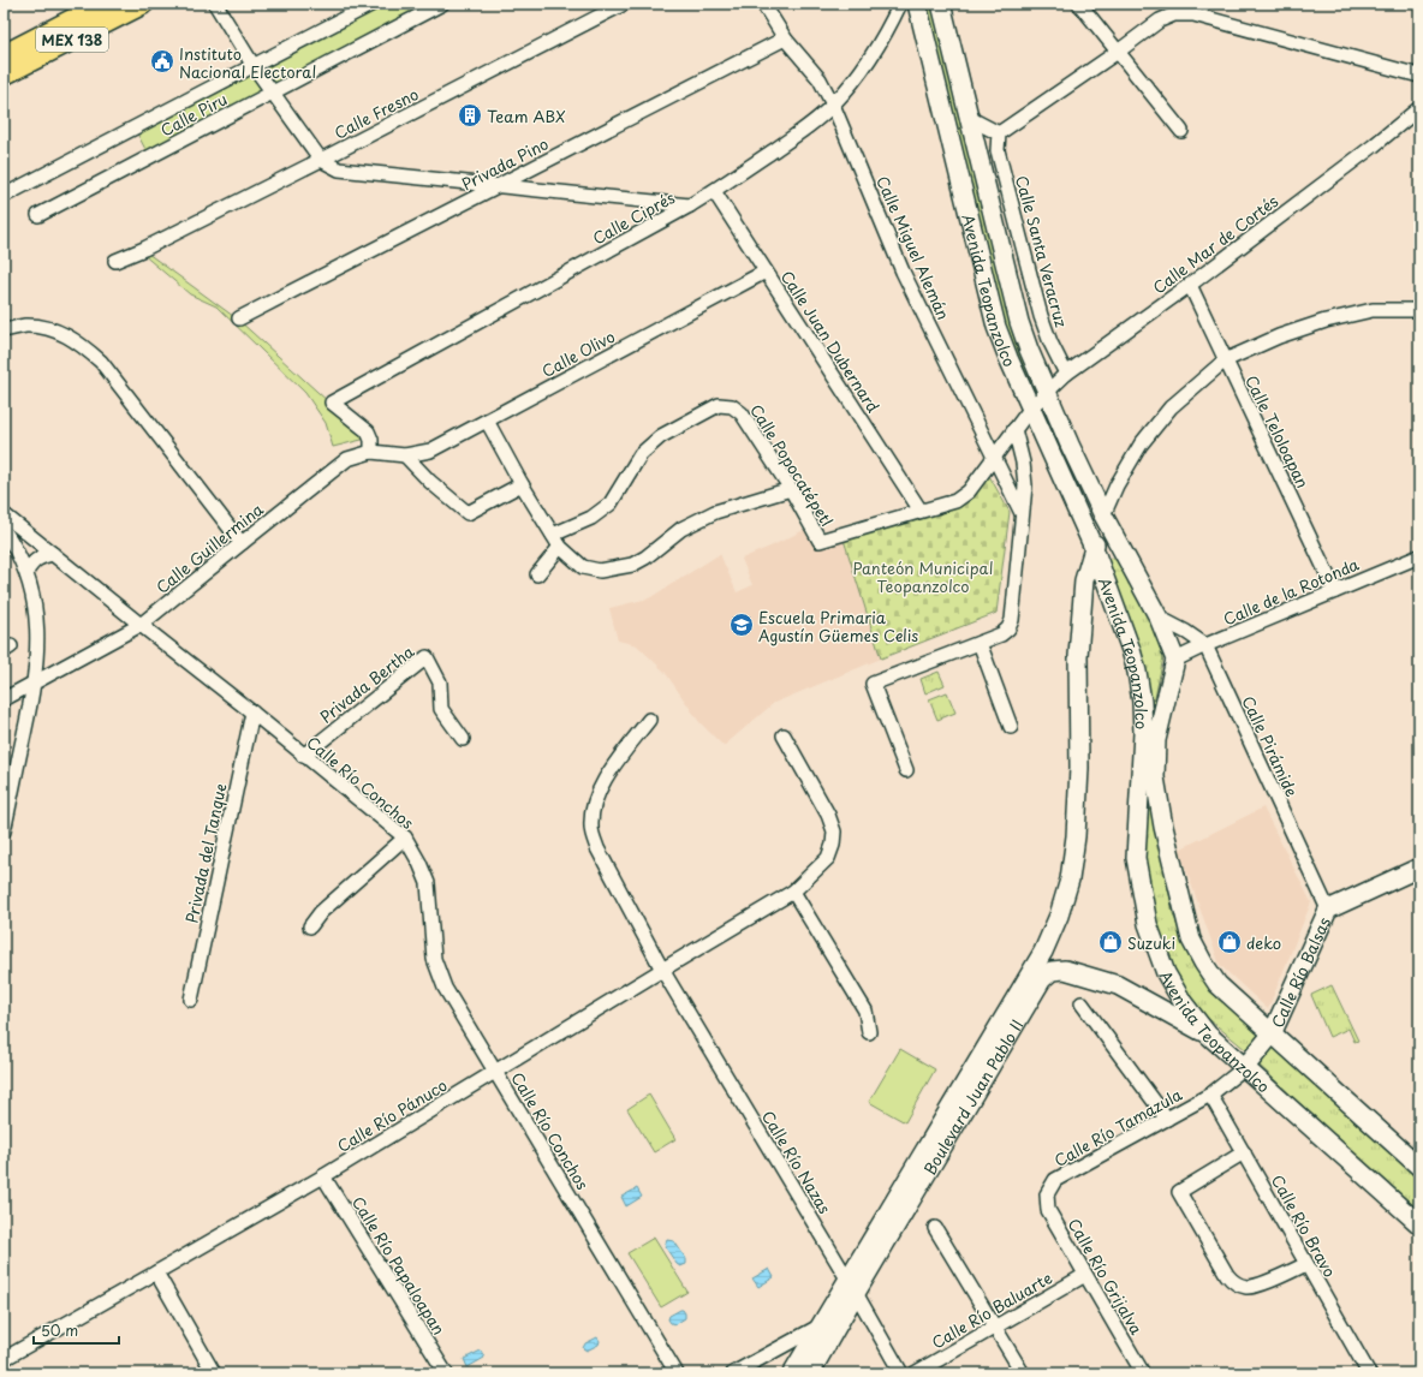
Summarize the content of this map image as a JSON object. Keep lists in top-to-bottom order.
{
  "streets": {
    "main road": [
      "MEX 138",
      "Avenida Teopanzolco",
      "Calle Río Balsas",
      "Boulevard Juan Pablo II"
    ],
    "street": [
      "Calle Fresno",
      "Calle Piru",
      "Privada Pino",
      "Calle Ciprés",
      "Calle Mar de Cortés",
      "Calle Miguel Alemán",
      "Calle Santa Veracruz",
      "Calle Juan Dubernard",
      "Calle Olivo",
      "Calle Teloloapan",
      "Calle Popocatépetl",
      "Calle Guillermina",
      "Calle de la Rotonda",
      "Privada Bertha",
      "Calle Pirámide",
      "Calle Río Conchos",
      "Privada del Tanque",
      "Calle Río Pánuco",
      "Calle Río Tamazula",
      "Calle Río Nazas",
      "Calle Río Bravo",
      "Calle Río Papaloapan",
      "Calle Río Grijalva",
      "Calle Río Baluarte"
    ]
  },
  "crossings": [
    ["Privada Pino", "Calle Miguel Alemán"],
    ["Calle Ciprés", "Calle Miguel Alemán"],
    ["Calle Ciprés", "Calle Juan Dubernard"],
    ["Calle Ciprés", "Calle Guillermina"],
    ["Calle Mar de Cortés", "Calle Santa Veracruz"],
    ["Calle Mar de Cortés", "Avenida Teopanzolco"],
    ["Calle Mar de Cortés", "Calle Teloloapan"],
    ["Calle Mar de Cortés", "Calle Popocatépetl"],
    ["Calle Miguel Alemán", "Calle Popocatépetl"],
    ["Avenida Teopanzolco", "Calle Popocatépetl"],
    ["Avenida Teopanzolco", "Calle de la Rotonda"],
    ["Avenida Teopanzolco", "Calle Río Balsas"],
    ["Avenida Teopanzolco", "Boulevard Juan Pablo II"],
    ["Avenida Teopanzolco", "Calle Río Tamazula"],
    ["Calle Juan Dubernard", "Calle Olivo"],
    ["Calle Juan Dubernard", "Calle Popocatépetl"],
    ["Calle Olivo", "Calle Guillermina"],
    ["Calle Teloloapan", "Calle de la Rotonda"],
    ["Calle Guillermina", "Calle Río Conchos"],
    ["Calle de la Rotonda", "Calle Pirámide"],
    ["Privada Bertha", "Calle Río Conchos"],
    ["Calle Pirámide", "Calle Río Balsas"],
    ["Calle Río Conchos", "Privada del Tanque"],
    ["Calle Río Conchos", "Calle Río Pánuco"],
    ["Calle Río Balsas", "Calle Río Tamazula"],
    ["Boulevard Juan Pablo II", "Calle Río Nazas"],
    ["Calle Río Pánuco", "Calle Río Nazas"],
    ["Calle Río Pánuco", "Calle Río Papaloapan"],
    ["Calle Río Tamazula", "Calle Río Bravo"],
    ["Calle Río Tamazula", "Calle Río Grijalva"],
    ["Calle Río Grijalva", "Calle Río Baluarte"]
  ],
  "parks": ["Panteón Municipal Teopanzolco"],
  "places": {
    "public building": ["Instituto Nacional Electoral"],
    "building": ["Team ABX"],
    "school or university": ["Escuela Primaria Agustín Güemes Celis"],
    "shop": ["Suzuki", "deko"]
  },
  "scale_bar": "50 m"
}
